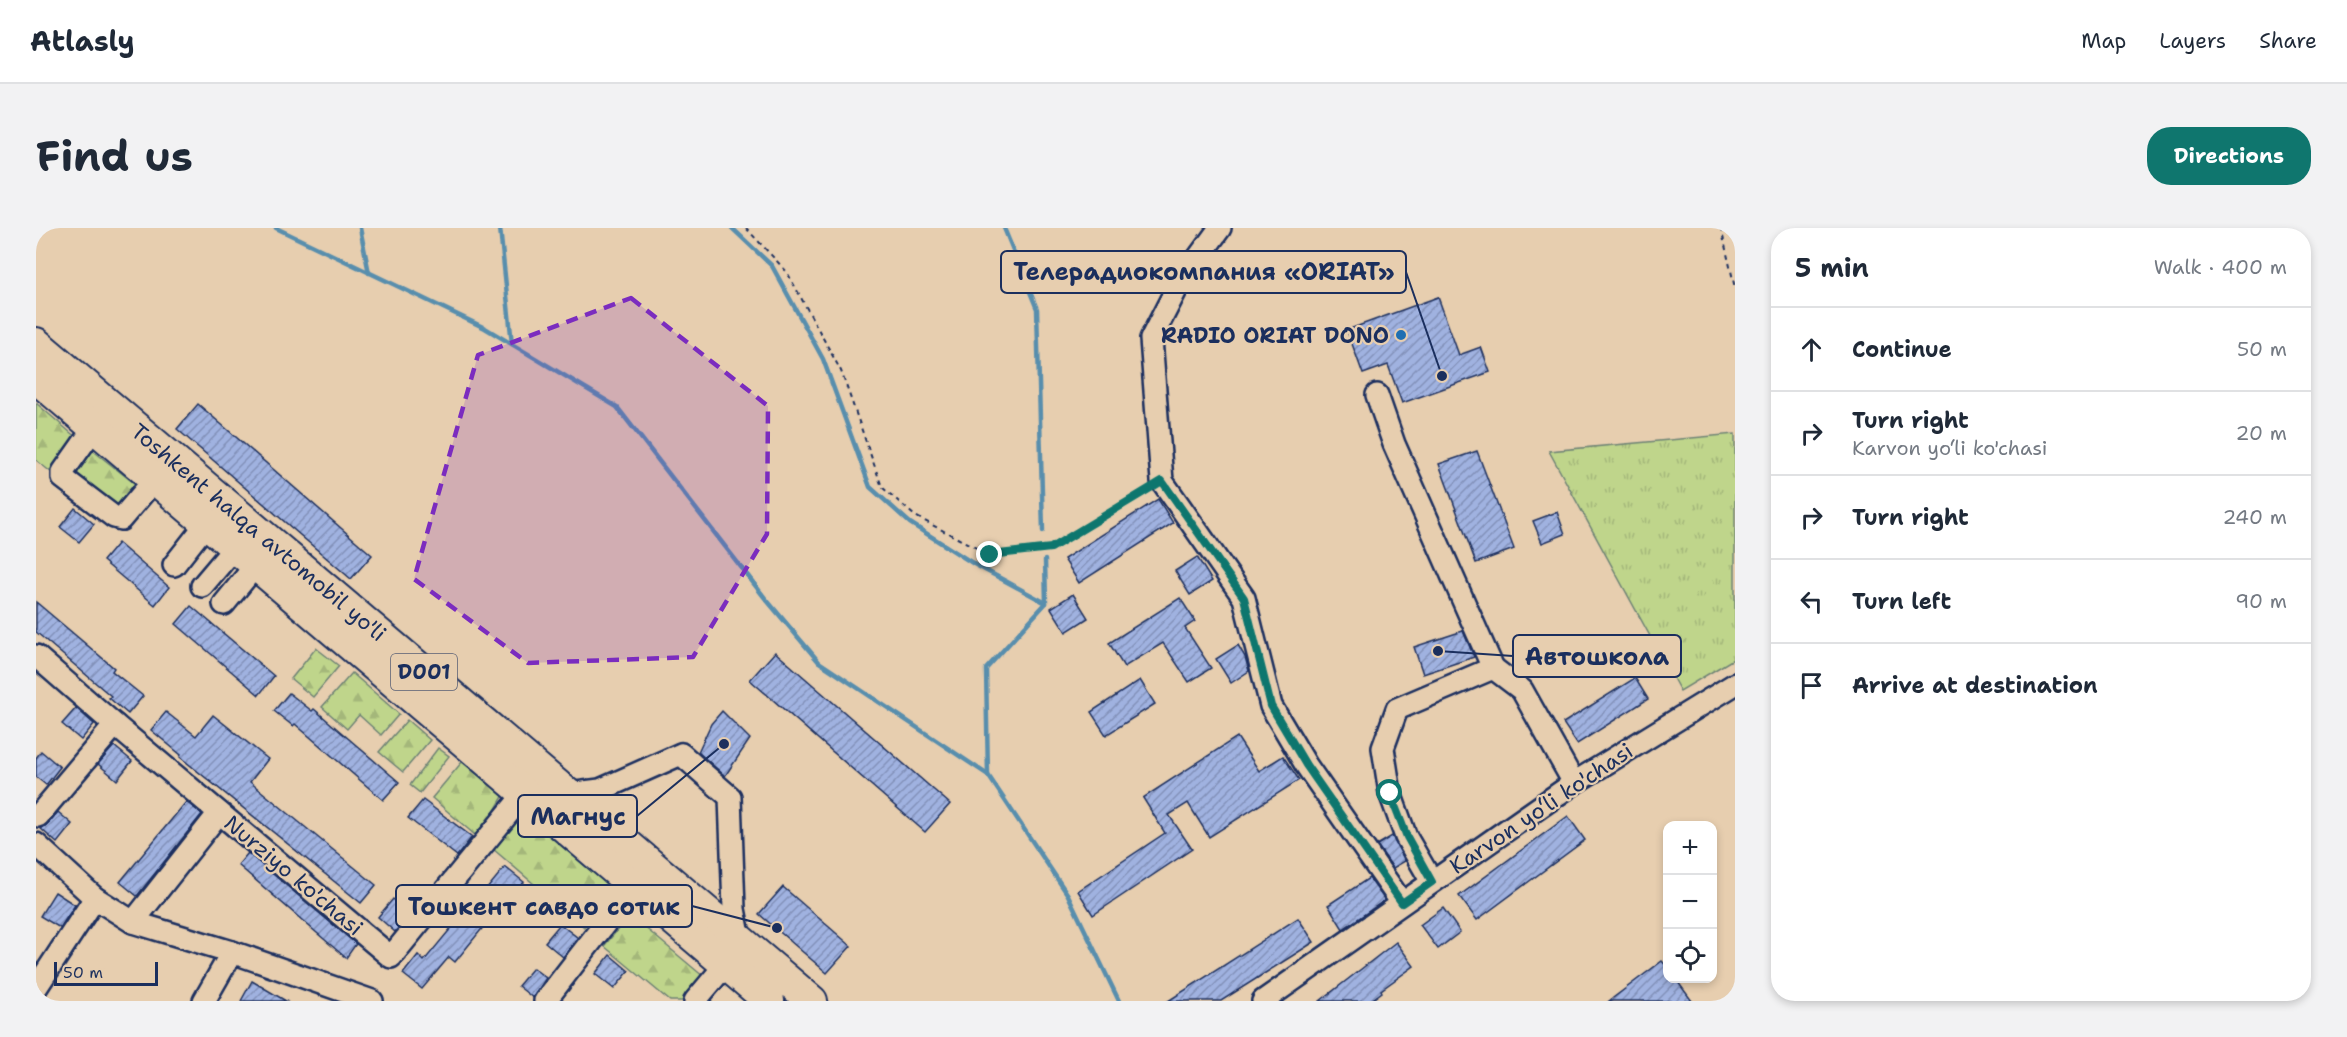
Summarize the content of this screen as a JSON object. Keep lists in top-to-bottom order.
{
  "streets": {
    "highway": ["Toshkent halqa avtomobil yo'li", "D001"],
    "street": ["Karvon yo‘li ko'chasi", "Nurziyo ko'chasi"]
  },
  "crossings": [
    ["Toshkent halqa avtomobil yo'li", "Nurziyo ko'chasi"]
  ],
  "places": [
    "RADIO ORIAT DONO",
    "Телерадиокомпания «ORIAT»",
    "Автошкола",
    "Магнус",
    "Тошкент савдо сотик"
  ],
  "scale_bar": "50 m",
  "page": {
    "header": "Atlasly",
    "nav": ["Map", "Layers", "Share"],
    "buttons": "Directions",
    "title": "Find us",
    "heading": ["5 min", "Walk · 400 m"],
    "list": [
      ["Continue", "50 m"],
      ["Turn right", "Karvon yo‘li ko'chasi", "20 m"],
      ["Turn right", "240 m"],
      ["Turn left", "90 m"],
      "Arrive at destination"
    ],
    "map_buttons": ["+", "−"],
    "scale": "50 m"
  }
}
